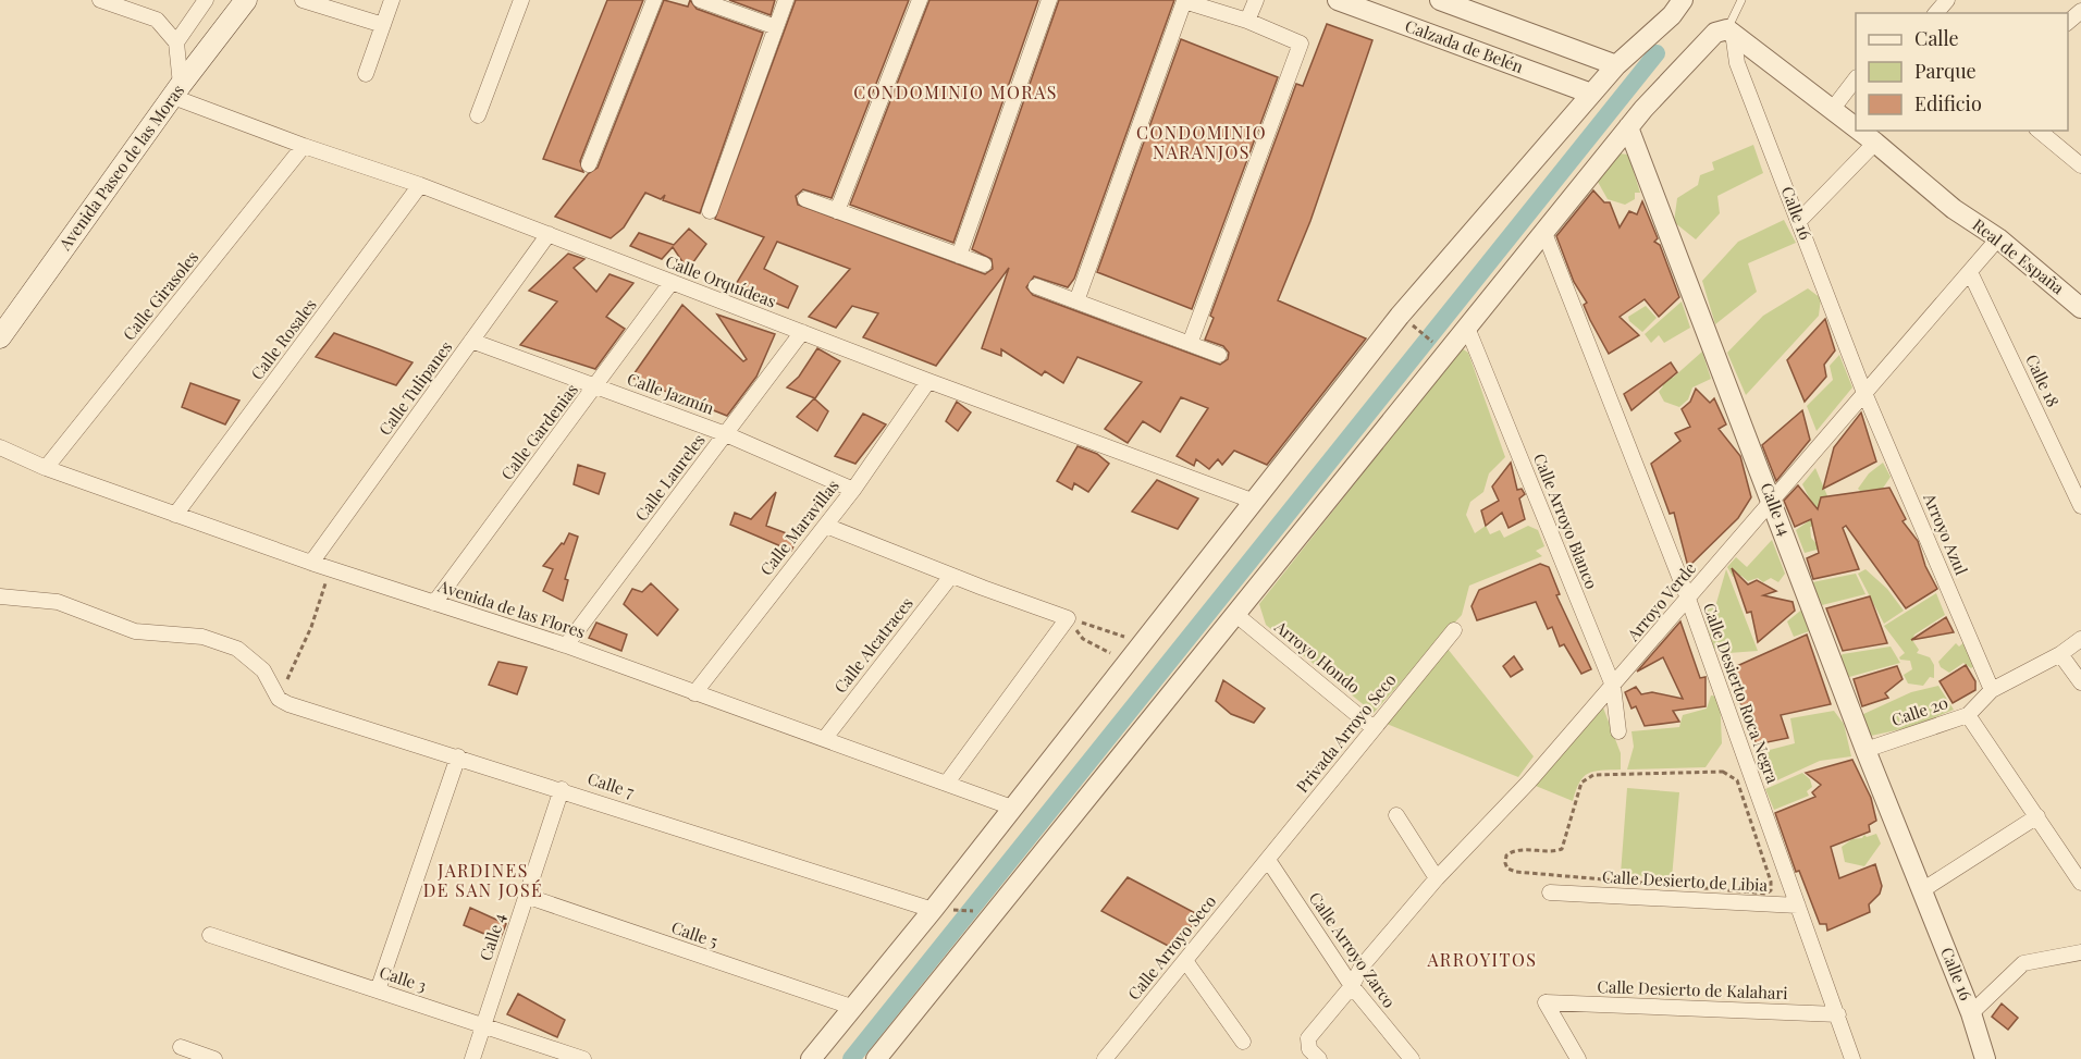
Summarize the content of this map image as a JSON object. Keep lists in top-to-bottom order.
{
  "streets": {
    "main road": ["Avenida Paseo de las Moras"],
    "street": [
      "Calzada de Belén",
      "Calle 16",
      "Real de España",
      "Calle Orquídeas",
      "Calle Girasoles",
      "Calle Rosales",
      "Calle 18",
      "Calle Tulipanes",
      "Calle Jazmín",
      "Calle Gardenias",
      "Calle Laureles",
      "Calle 14",
      "Calle Arroyo Blanco",
      "Calle Maravillas",
      "Arroyo Azul",
      "Arroyo Verde",
      "Avenida de las Flores",
      "Calle Alcatraces",
      "Arroyo Hondo",
      "Calle Desierto Roca Negra",
      "Calle 20",
      "Privada Arroyo Seco",
      "Calle 7",
      "Calle Desierto de Libia",
      "Calle 5",
      "Calle 4",
      "Calle Arroyo Seco",
      "Calle Arroyo Zarco",
      "Calle 3",
      "Calle Desierto de Kalahari"
    ]
  },
  "crossings": [
    ["Avenida Paseo de las Moras", "Calle Orquídeas"],
    ["Calle 16", "Real de España"],
    ["Calle 16", "Calle 14"],
    ["Calle 16", "Arroyo Azul"],
    ["Calle 16", "Arroyo Verde"],
    ["Real de España", "Arroyo Verde"],
    ["Calle Orquídeas", "Calle Girasoles"],
    ["Calle Orquídeas", "Calle Rosales"],
    ["Calle Orquídeas", "Calle Tulipanes"],
    ["Calle Orquídeas", "Calle Gardenias"],
    ["Calle Orquídeas", "Calle Laureles"],
    ["Calle Orquídeas", "Calle Maravillas"],
    ["Calle Girasoles", "Avenida de las Flores"],
    ["Calle Rosales", "Avenida de las Flores"],
    ["Calle 18", "Arroyo Verde"],
    ["Calle Tulipanes", "Calle Jazmín"],
    ["Calle Tulipanes", "Avenida de las Flores"],
    ["Calle Jazmín", "Calle Gardenias"],
    ["Calle Jazmín", "Calle Laureles"],
    ["Calle Jazmín", "Calle Maravillas"],
    ["Calle Gardenias", "Avenida de las Flores"],
    ["Calle Laureles", "Avenida de las Flores"],
    ["Calle 14", "Arroyo Verde"],
    ["Calle 14", "Calle 20"],
    ["Calle Arroyo Blanco", "Arroyo Verde"],
    ["Calle Maravillas", "Avenida de las Flores"],
    ["Arroyo Azul", "Arroyo Verde"],
    ["Arroyo Azul", "Calle 20"],
    ["Arroyo Verde", "Calle Desierto Roca Negra"],
    ["Arroyo Verde", "Calle Arroyo Zarco"],
    ["Avenida de las Flores", "Calle Alcatraces"],
    ["Arroyo Hondo", "Privada Arroyo Seco"],
    ["Calle Desierto Roca Negra", "Calle Desierto de Libia"],
    ["Calle Desierto Roca Negra", "Calle Desierto de Kalahari"],
    ["Privada Arroyo Seco", "Calle Arroyo Seco"],
    ["Privada Arroyo Seco", "Calle Arroyo Zarco"],
    ["Calle 7", "Calle 4"],
    ["Calle 5", "Calle 4"],
    ["Calle 4", "Calle 3"],
    ["Calle Arroyo Seco", "Calle Arroyo Zarco"]
  ],
  "districts": [
    "CONDOMINIO MORAS",
    "CONDOMINIO NARANJOS",
    "JARDINES DE SAN JOSÉ",
    "ARROYITOS"
  ],
  "legend": ["Calle", "Parque", "Edificio"]
}
